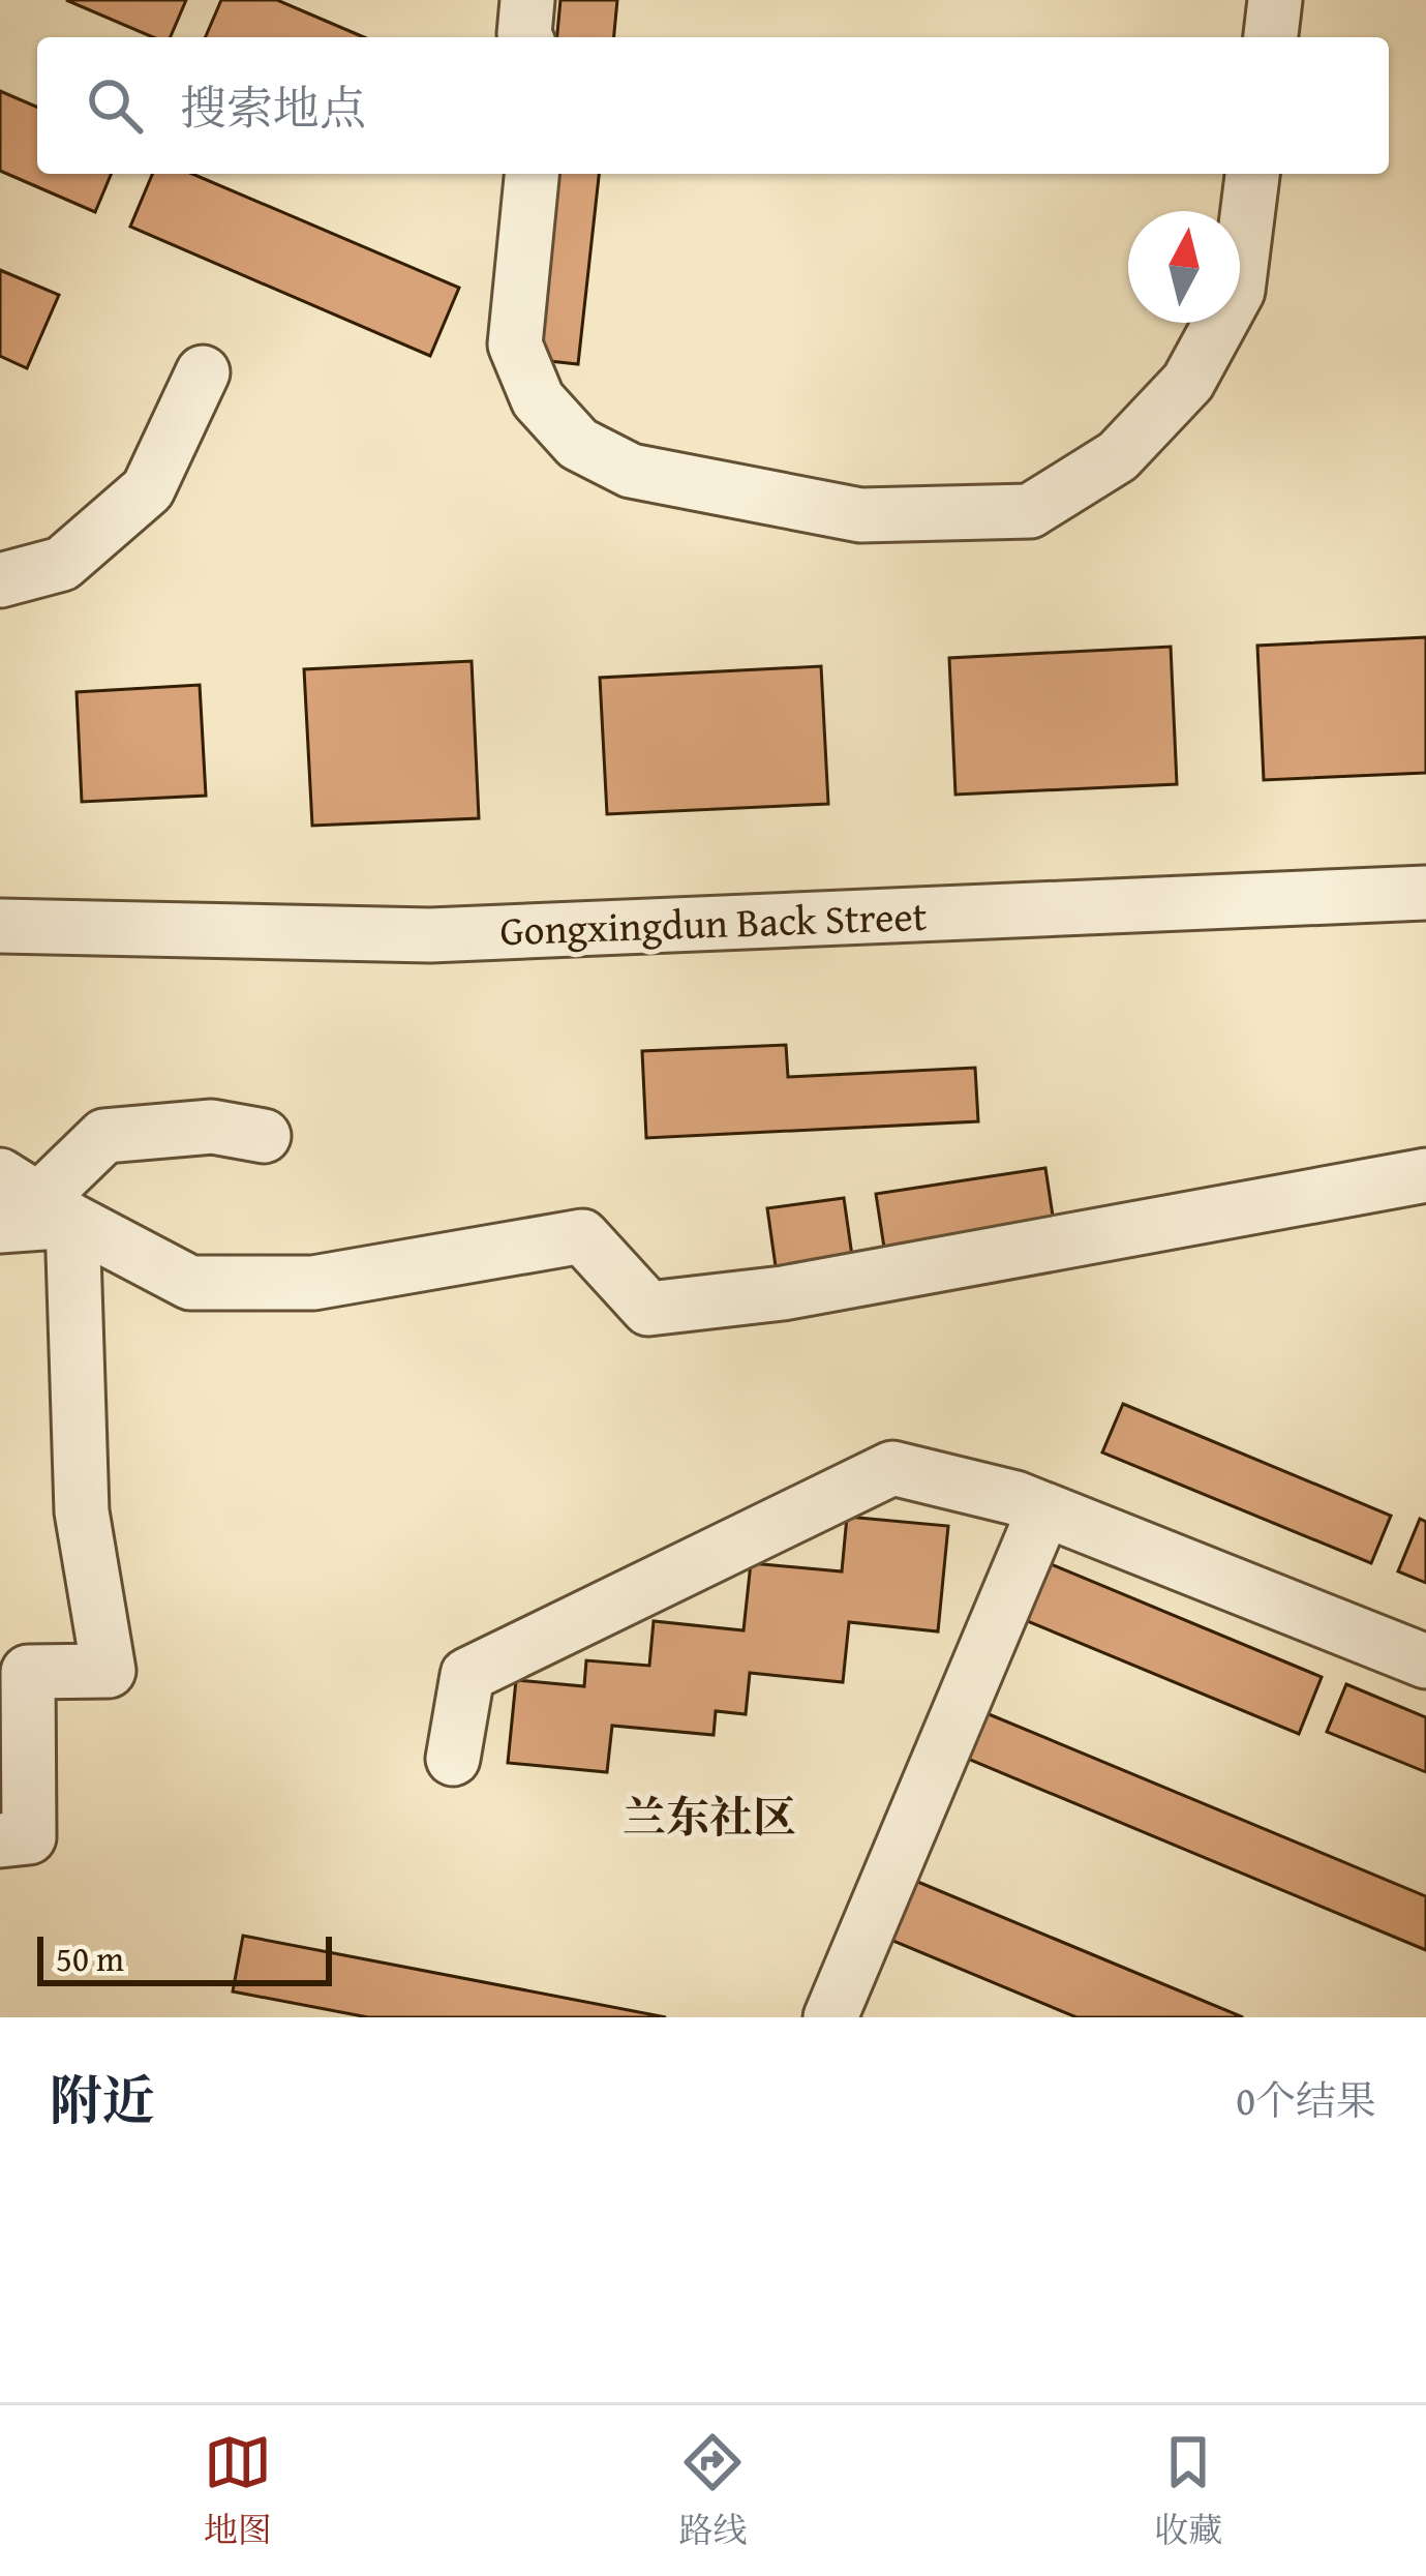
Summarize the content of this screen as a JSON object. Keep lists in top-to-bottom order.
{
  "streets": {
    "street": ["Gongxingdun Back Street"]
  },
  "districts": ["兰东社区"],
  "scale_bar": "50 m",
  "north": "top",
  "page": {
    "search": "搜索地点",
    "scale": "50 m",
    "heading": ["附近", "0个结果"],
    "nav": ["地图", "路线", "收藏"]
  }
}
